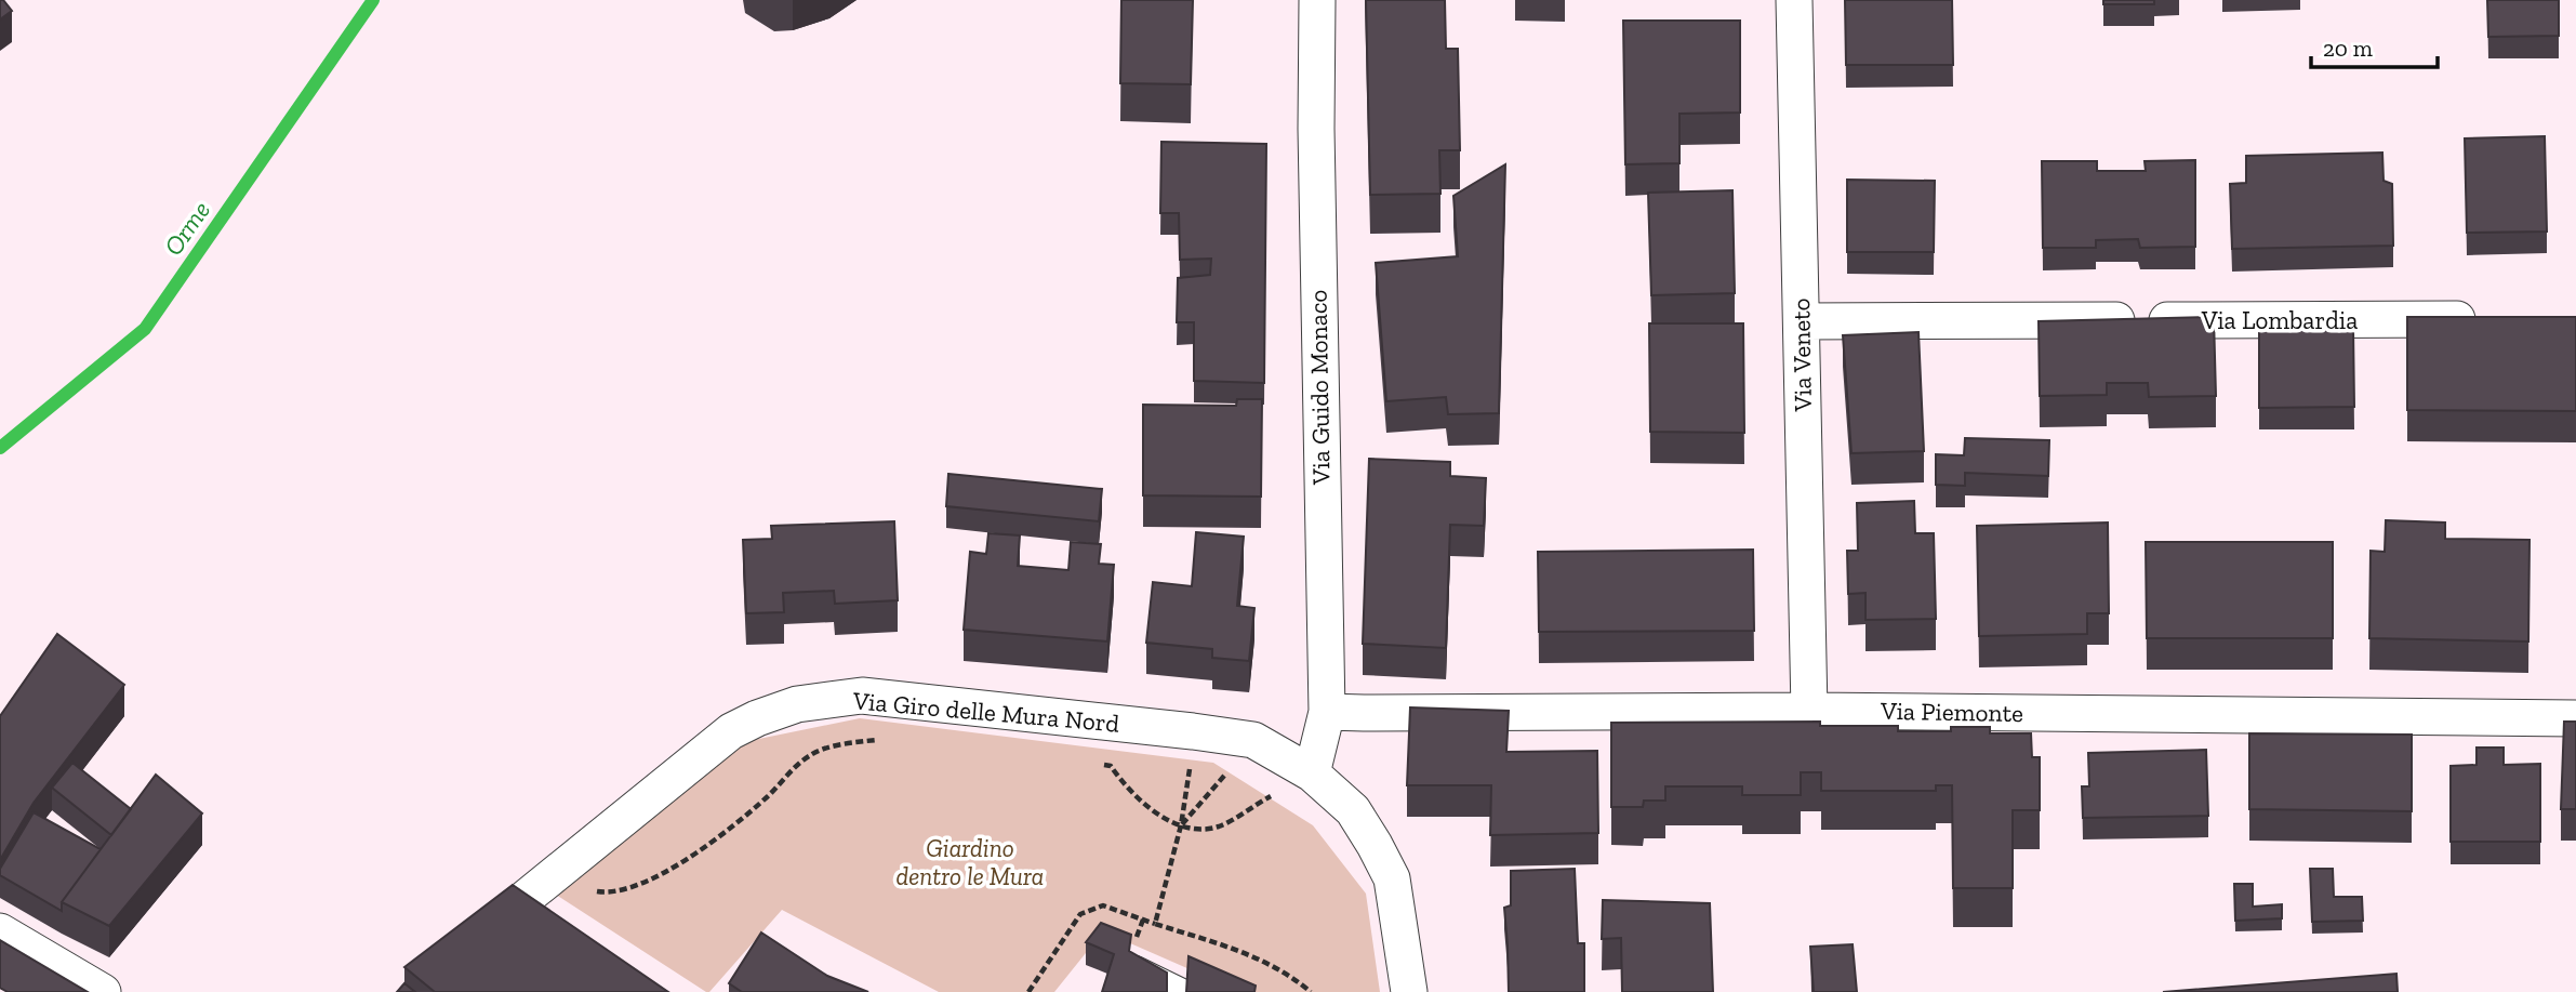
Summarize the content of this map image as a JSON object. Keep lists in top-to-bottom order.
{
  "streets": {
    "street": [
      "Via Lombardia",
      "Via Veneto",
      "Via Guido Monaco",
      "Via Giro delle Mura Nord",
      "Via Piemonte"
    ]
  },
  "crossings": [
    ["Via Lombardia", "Via Veneto"],
    ["Via Veneto", "Via Piemonte"],
    ["Via Guido Monaco", "Via Giro delle Mura Nord"],
    ["Via Guido Monaco", "Via Piemonte"]
  ],
  "water": ["Orme"],
  "parks": ["Giardino dentro le Mura"],
  "scale_bar": "20 m"
}
